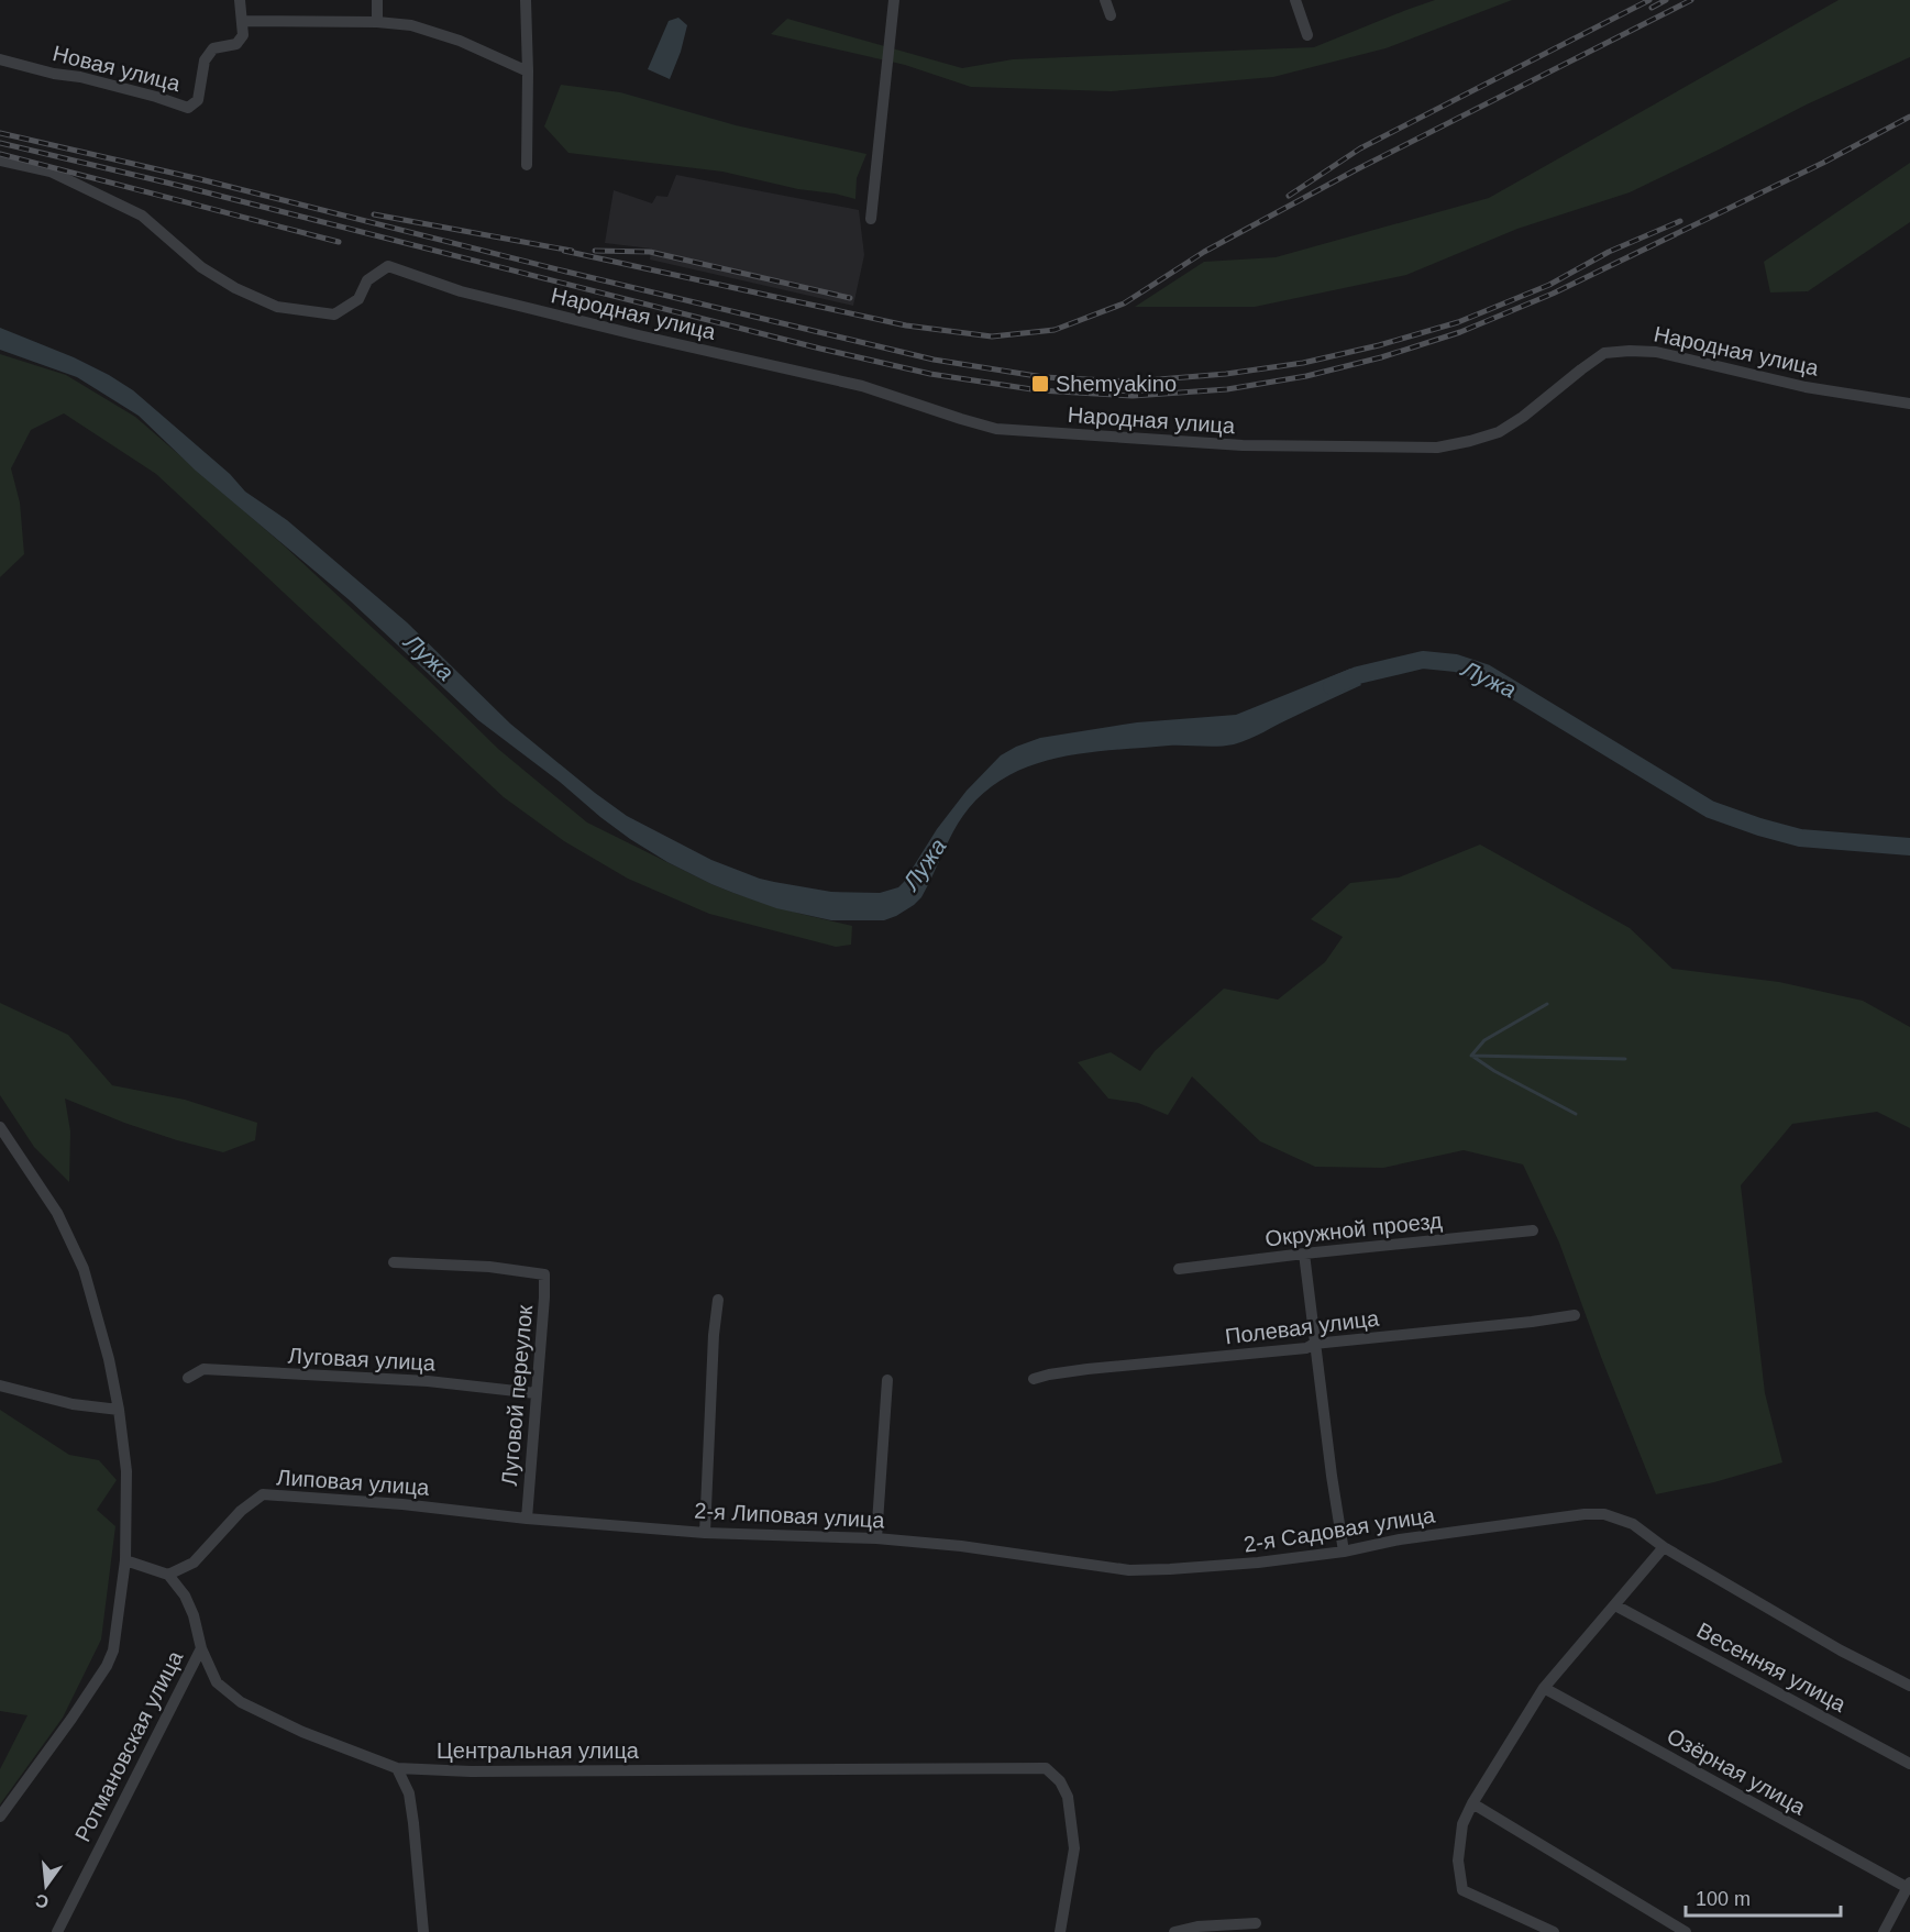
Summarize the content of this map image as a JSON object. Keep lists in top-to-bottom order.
{
  "streets": {
    "street": [
      "Новая улица",
      "Народная улица",
      "Окружной проезд",
      "Полевая улица",
      "Луговая улица",
      "Луговой переулок",
      "Липовая улица",
      "2-я Липовая улица",
      "2-я Садовая улица",
      "Весенняя улица",
      "Ротмановская улица",
      "Центральная улица",
      "Озёрная улица"
    ]
  },
  "crossings": [
    ["Луговая улица", "Луговой переулок"],
    ["Луговой переулок", "Липовая улица"],
    ["Луговой переулок", "2-я Липовая улица"],
    ["Липовая улица", "2-я Липовая улица"],
    ["Липовая улица", "Центральная улица"],
    ["2-я Липовая улица", "2-я Садовая улица"],
    ["Ротмановская улица", "Центральная улица"]
  ],
  "water": ["Лужа"],
  "places": {
    "transit": ["Shemyakino"]
  },
  "scale_bar": "100 m",
  "north": "bottom"
}
